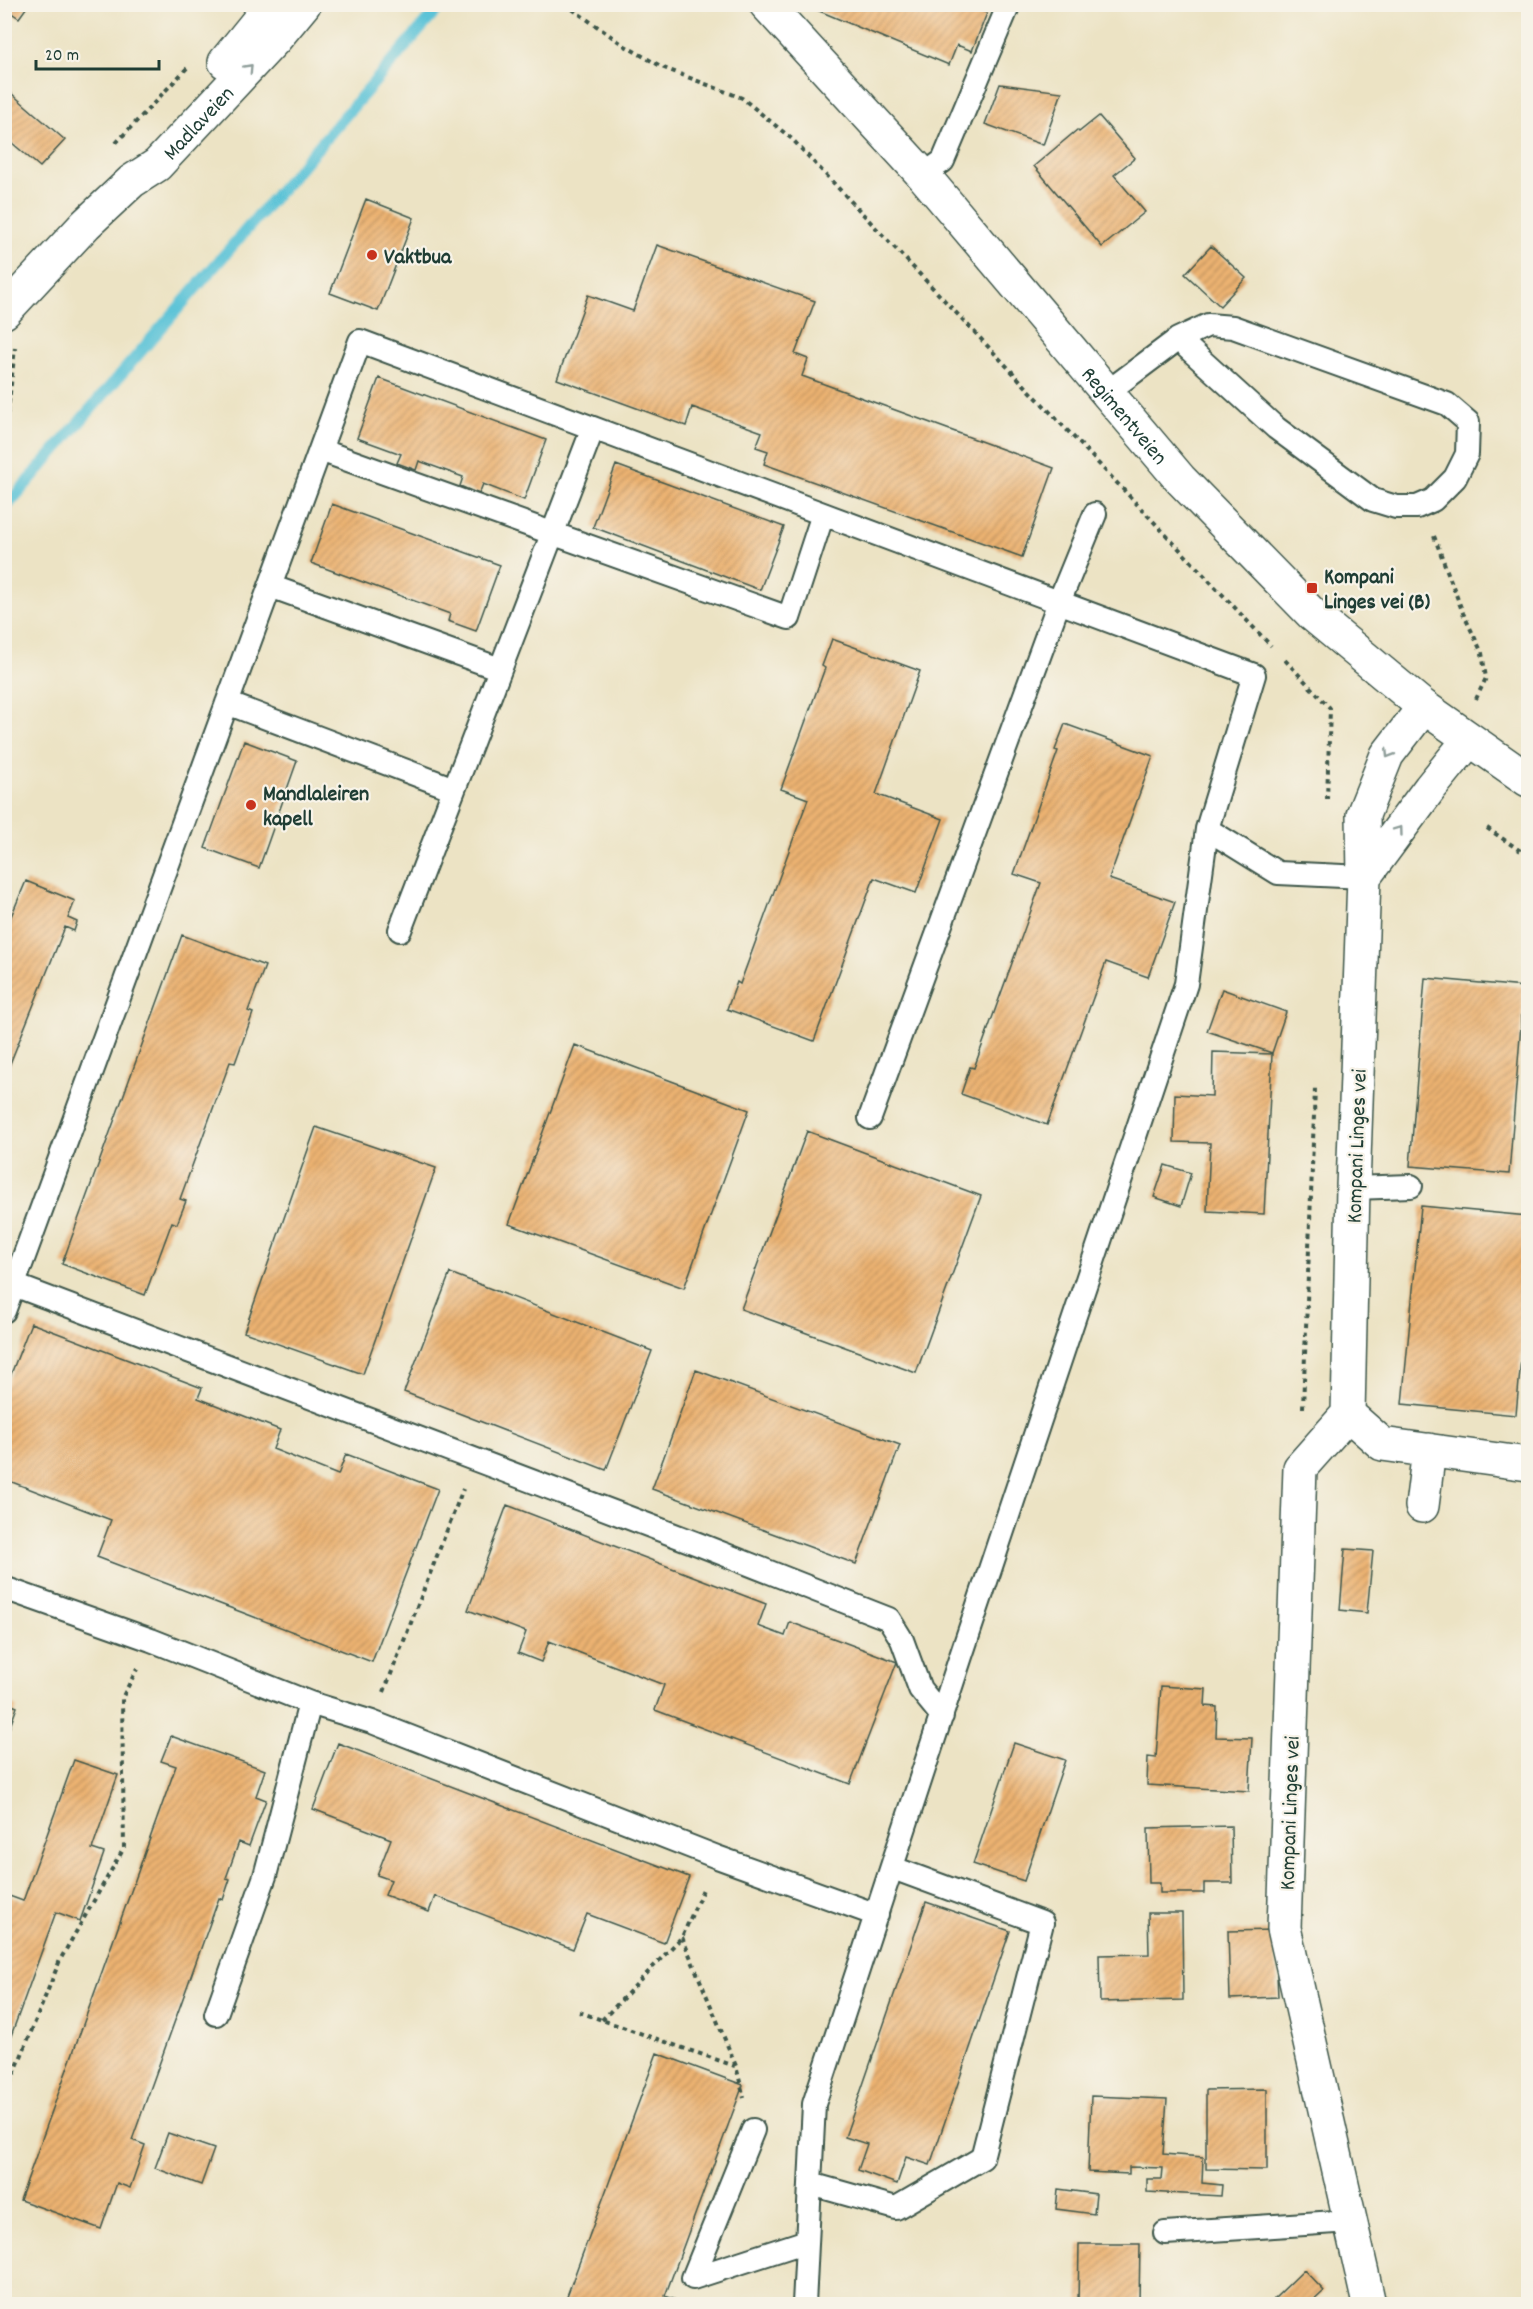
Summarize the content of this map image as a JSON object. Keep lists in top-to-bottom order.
{
  "streets": {
    "street": ["Madlaveien", "Regimentveien", "Kompani Linges vei"]
  },
  "crossings": [
    ["Regimentveien", "Kompani Linges vei"]
  ],
  "places": {
    "other": ["Vaktbua", "Mandlaleiren kapell"],
    "transit": ["Kompani Linges vei (B)"]
  },
  "scale_bar": "20 m"
}
